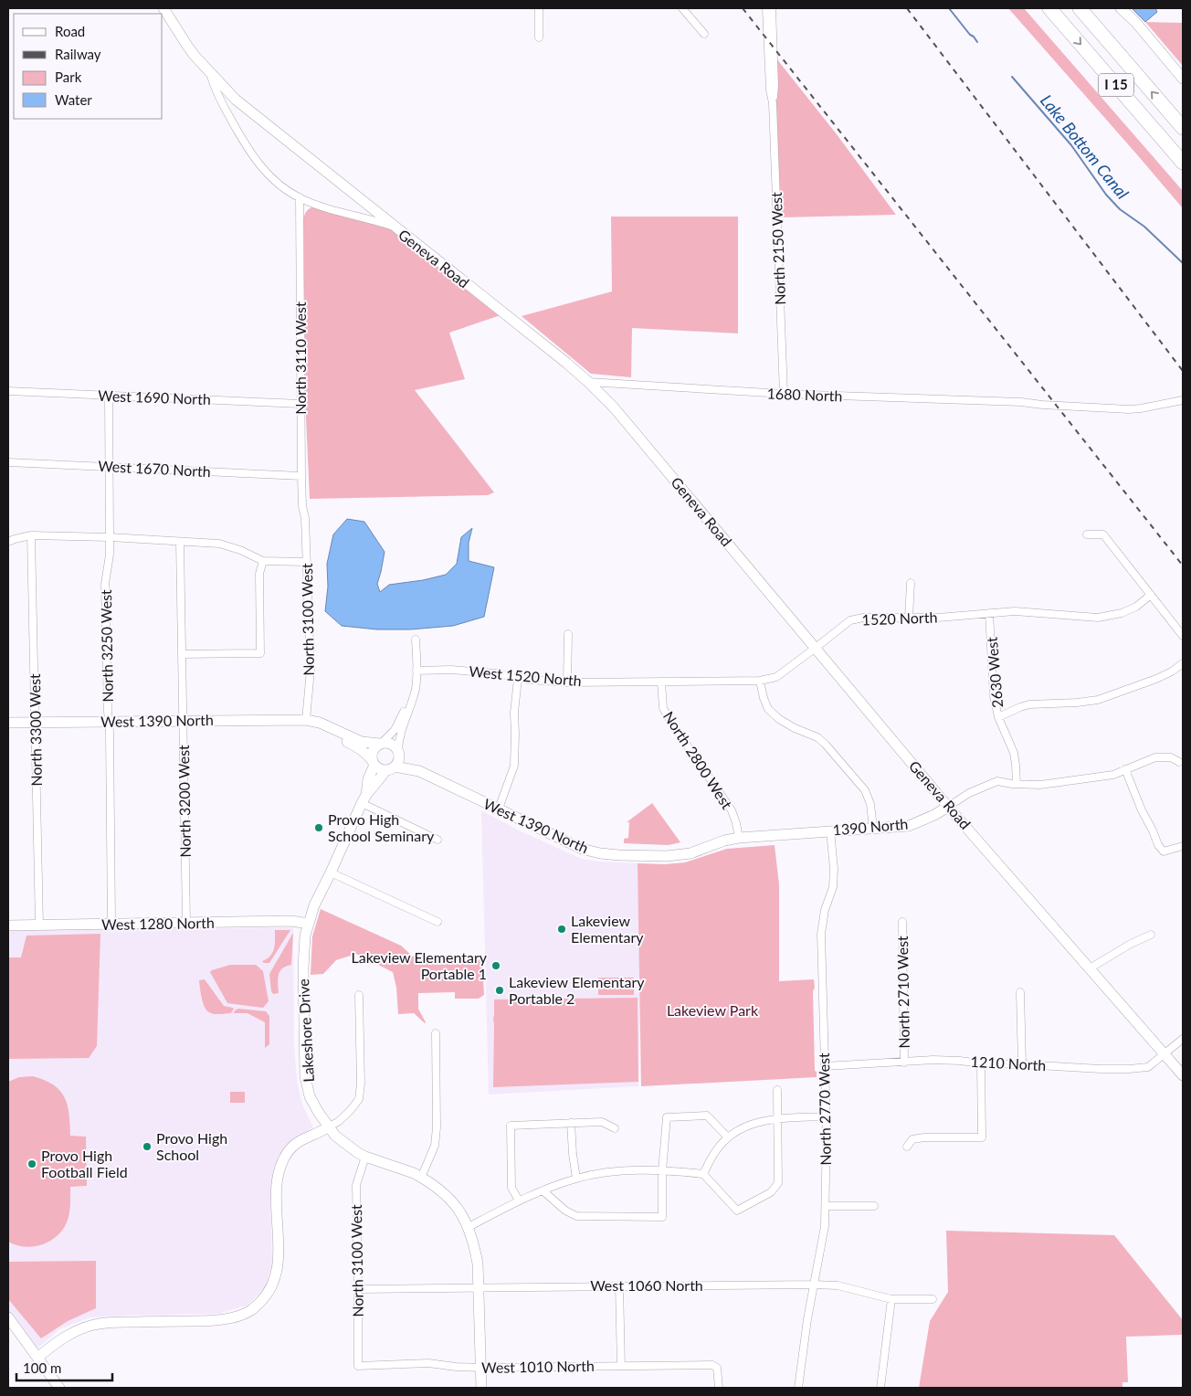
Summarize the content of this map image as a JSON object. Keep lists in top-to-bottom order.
{
  "streets": {
    "highway": ["I 15"],
    "street": [
      "North 2150 West",
      "Geneva Road",
      "North 3110 West",
      "1680 North",
      "West 1690 North",
      "West 1670 North",
      "1520 North",
      "North 3100 West",
      "North 3250 West",
      "2630 West",
      "West 1520 North",
      "West 1390 North",
      "North 3300 West",
      "North 2800 West",
      "North 3200 West",
      "1390 North",
      "West 1280 North",
      "North 2710 West",
      "Lakeshore Drive",
      "1210 North",
      "North 2770 West",
      "West 1060 North",
      "West 1010 North"
    ]
  },
  "crossings": [
    ["North 2150 West", "1680 North"],
    ["Geneva Road", "1680 North"],
    ["Geneva Road", "1520 North"],
    ["Geneva Road", "1390 North"],
    ["Geneva Road", "1210 North"],
    ["North 3110 West", "West 1690 North"],
    ["North 3110 West", "West 1670 North"],
    ["North 3110 West", "North 3100 West"],
    ["West 1690 North", "North 3250 West"],
    ["West 1670 North", "North 3250 West"],
    ["1520 North", "2630 West"],
    ["1520 North", "West 1520 North"],
    ["1520 North", "North 2800 West"],
    ["North 3100 West", "West 1390 North"],
    ["North 3100 West", "Lakeshore Drive"],
    ["North 3100 West", "West 1060 North"],
    ["North 3100 West", "West 1010 North"],
    ["North 3250 West", "West 1390 North"],
    ["North 3250 West", "West 1280 North"],
    ["2630 West", "1390 North"],
    ["West 1520 North", "North 2800 West"],
    ["West 1390 North", "North 3300 West"],
    ["West 1390 North", "North 2800 West"],
    ["West 1390 North", "North 3200 West"],
    ["West 1390 North", "1390 North"],
    ["West 1390 North", "Lakeshore Drive"],
    ["North 3300 West", "West 1280 North"],
    ["North 2800 West", "1390 North"],
    ["North 3200 West", "West 1280 North"],
    ["1390 North", "North 2770 West"],
    ["West 1280 North", "Lakeshore Drive"],
    ["North 2710 West", "1210 North"],
    ["Lakeshore Drive", "West 1060 North"],
    ["Lakeshore Drive", "West 1010 North"],
    ["1210 North", "North 2770 West"],
    ["North 2770 West", "West 1060 North"]
  ],
  "water": ["Lake Bottom Canal"],
  "parks": ["Lakeview Park"],
  "places": [
    "Provo High School Seminary",
    "Lakeview Elementary",
    "Lakeview Elementary Portable 1",
    "Lakeview Elementary Portable 2",
    "Provo High School",
    "Provo High Football Field"
  ],
  "legend": [
    "Road",
    "Railway",
    "Park",
    "Water"
  ],
  "scale_bar": "100 m"
}
